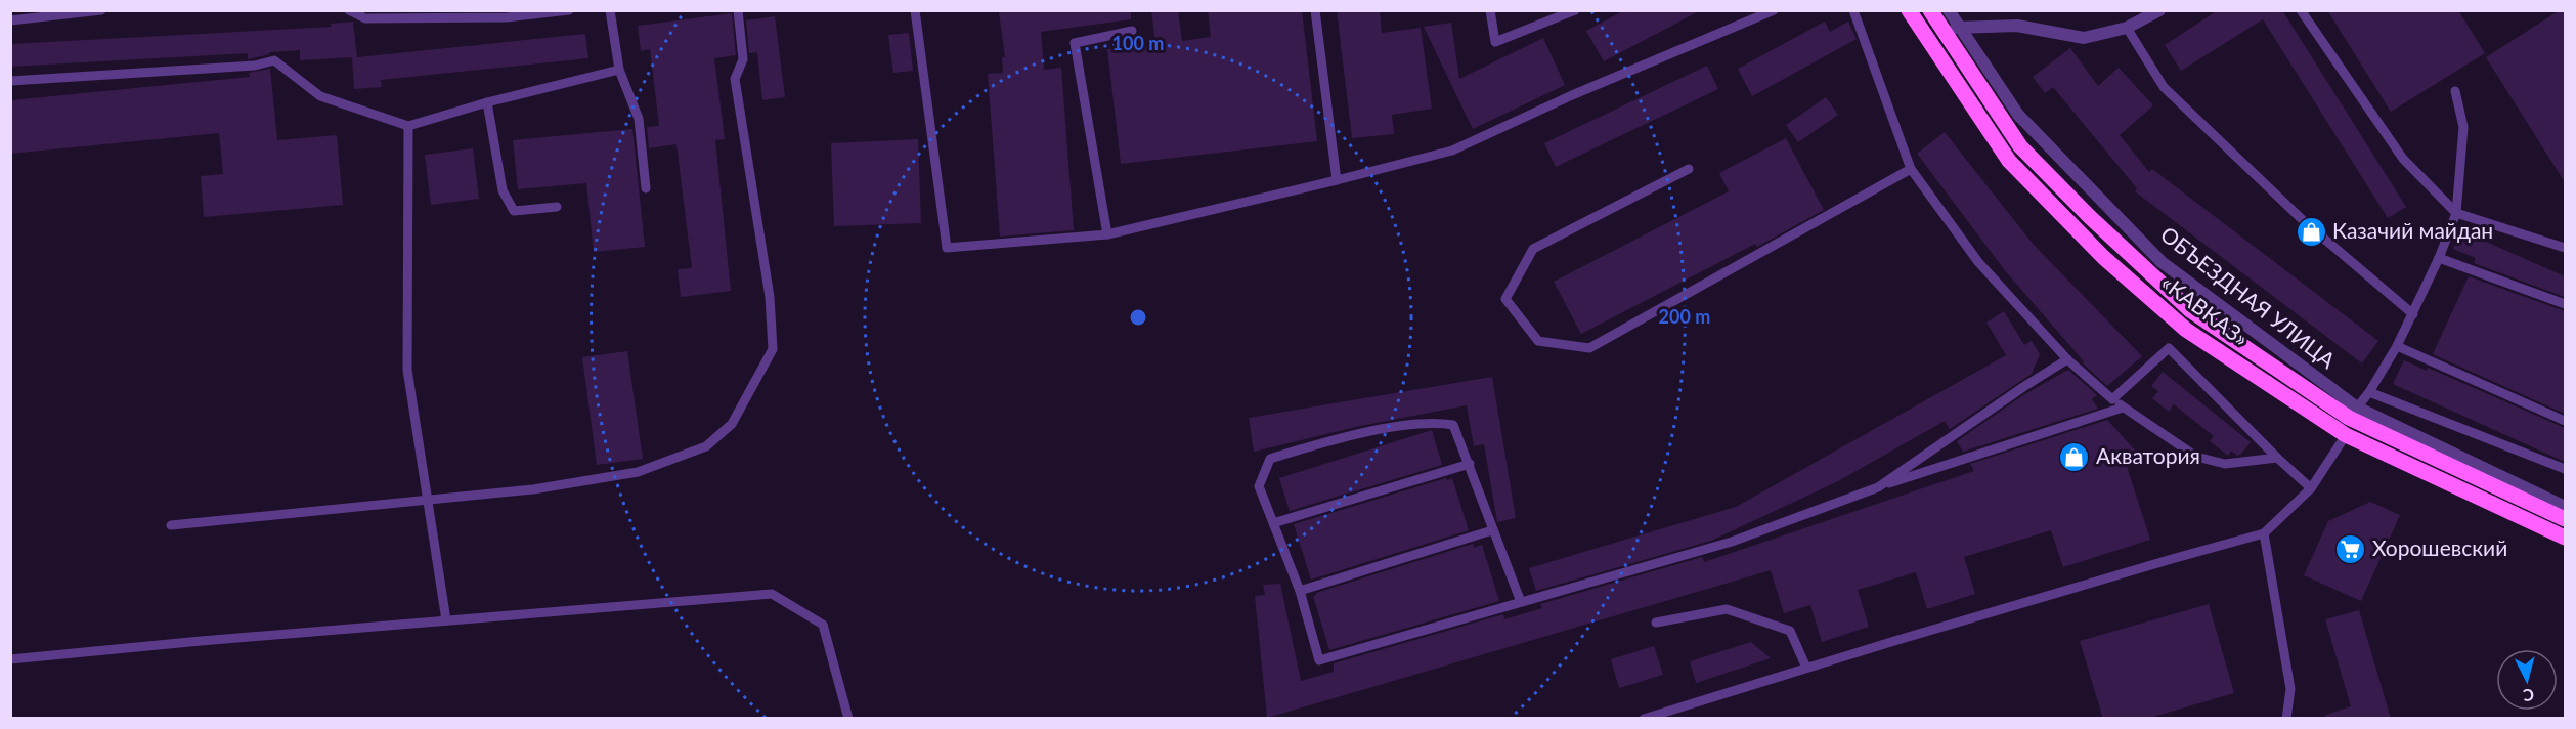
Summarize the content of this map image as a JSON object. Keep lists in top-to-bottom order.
{
  "streets": {
    "main road": ["«КАВКАЗ»"],
    "street": ["ОБЪЕЗДНАЯ УЛИЦА"]
  },
  "crossings": [
    ["ОБЪЕЗДНАЯ УЛИЦА", "«КАВКАЗ»"]
  ],
  "places": {
    "shop": ["Казачий майдан", "Акватория"],
    "supermarket": ["Хорошевский"]
  },
  "north": "bottom",
  "rings": ["100 m", "200 m"]
}
